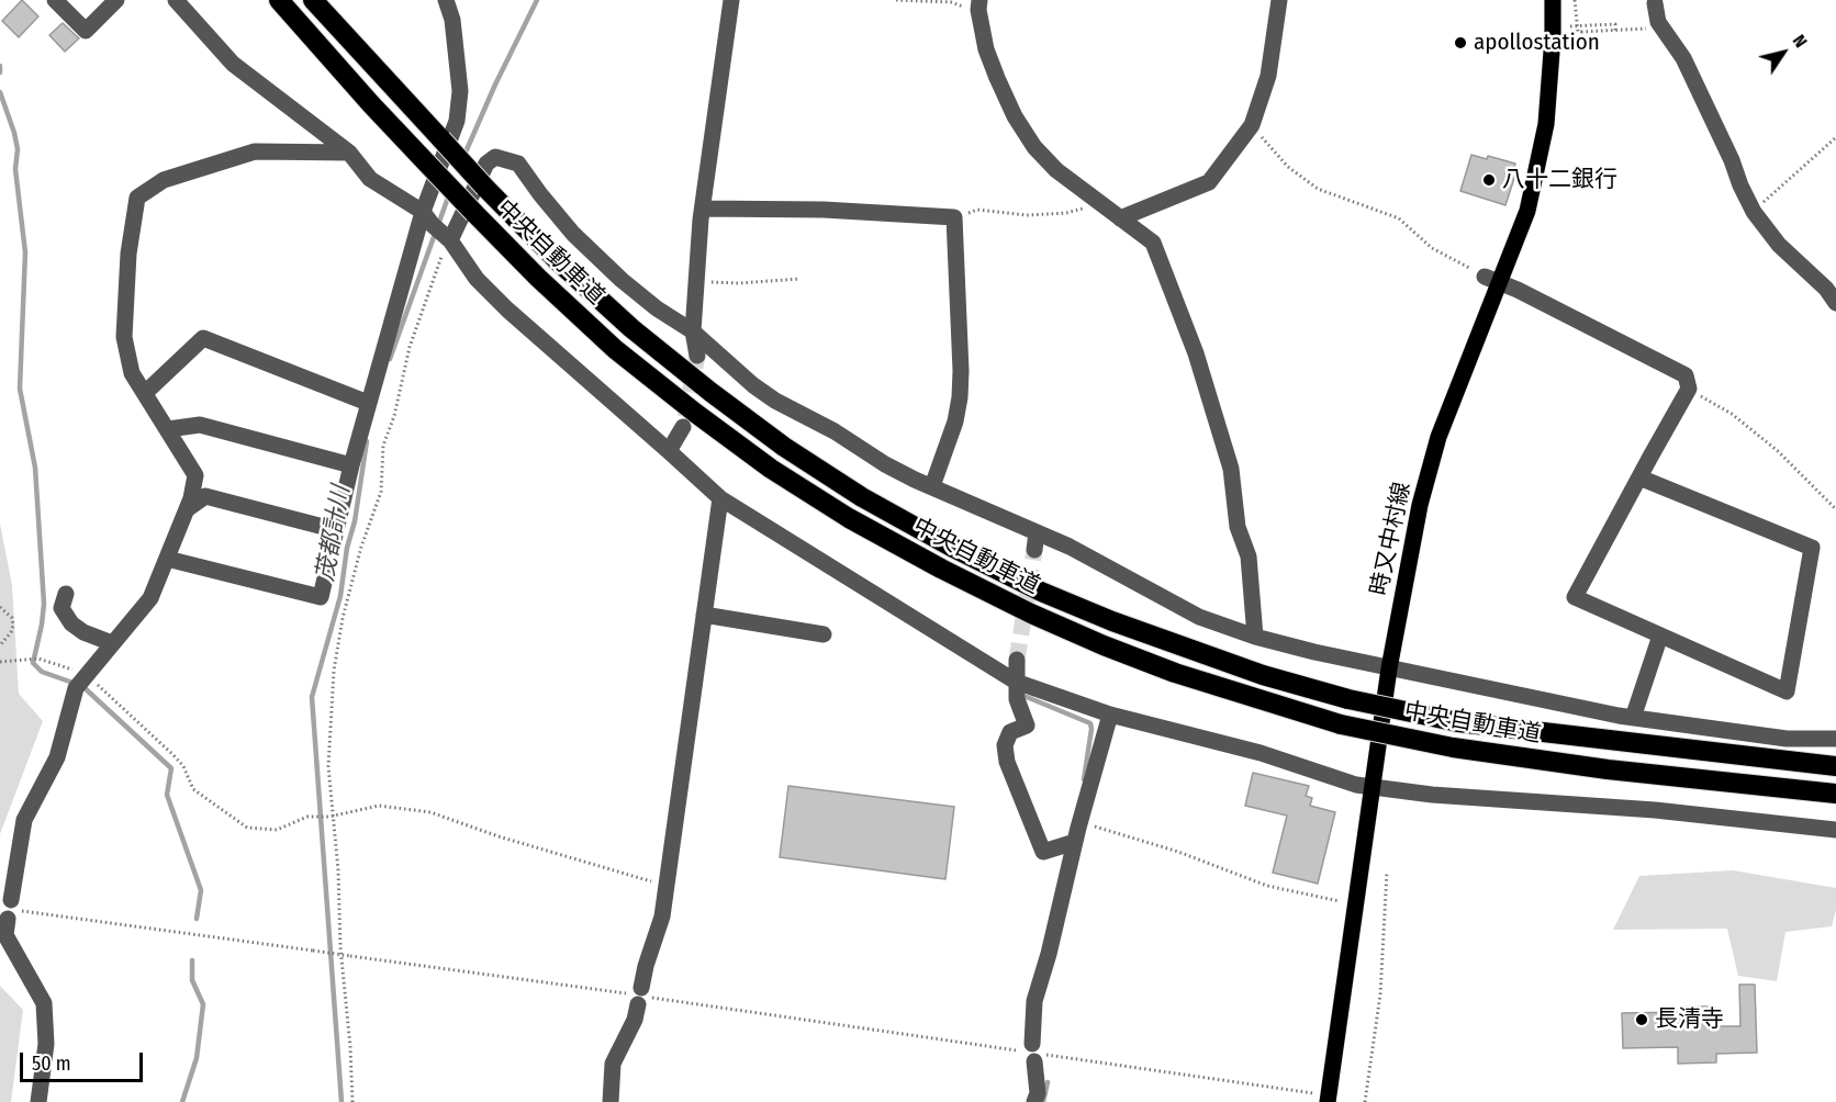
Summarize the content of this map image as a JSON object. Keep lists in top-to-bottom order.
{
  "streets": {
    "highway": ["中央自動車道"],
    "main road": ["時又中村線"]
  },
  "water": ["茂都計川"],
  "places": ["apollostation", "八十二銀行", "長清寺"],
  "scale_bar": "50 m",
  "north": "top right"
}
